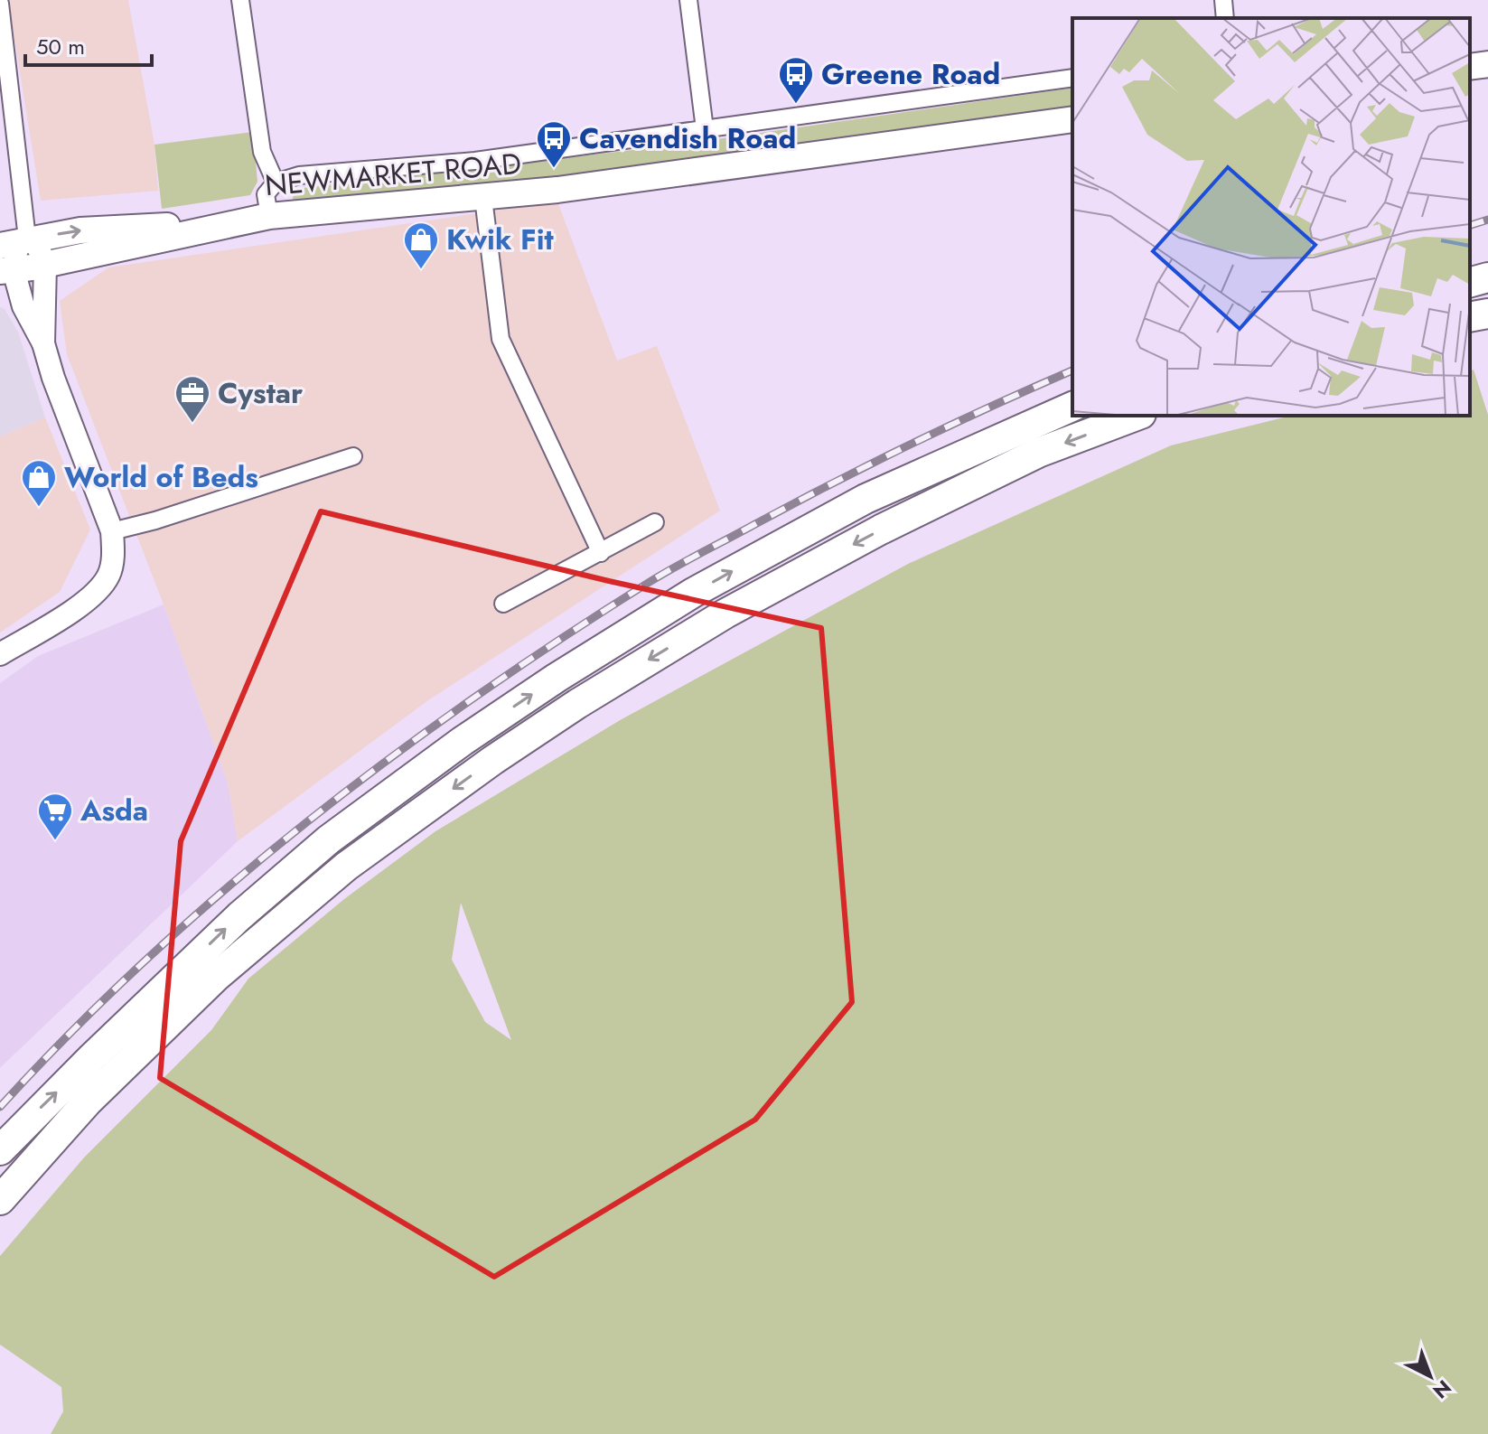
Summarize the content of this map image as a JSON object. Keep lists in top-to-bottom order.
{
  "streets": {
    "main road": ["NEWMARKET ROAD"]
  },
  "places": {
    "bus stop": ["Greene Road", "Cavendish Road"],
    "shop": ["Kwik Fit", "World of Beds"],
    "office": ["Cystar"],
    "supermarket": ["Asda"]
  },
  "scale_bar": "50 m",
  "north": "bottom right"
}
